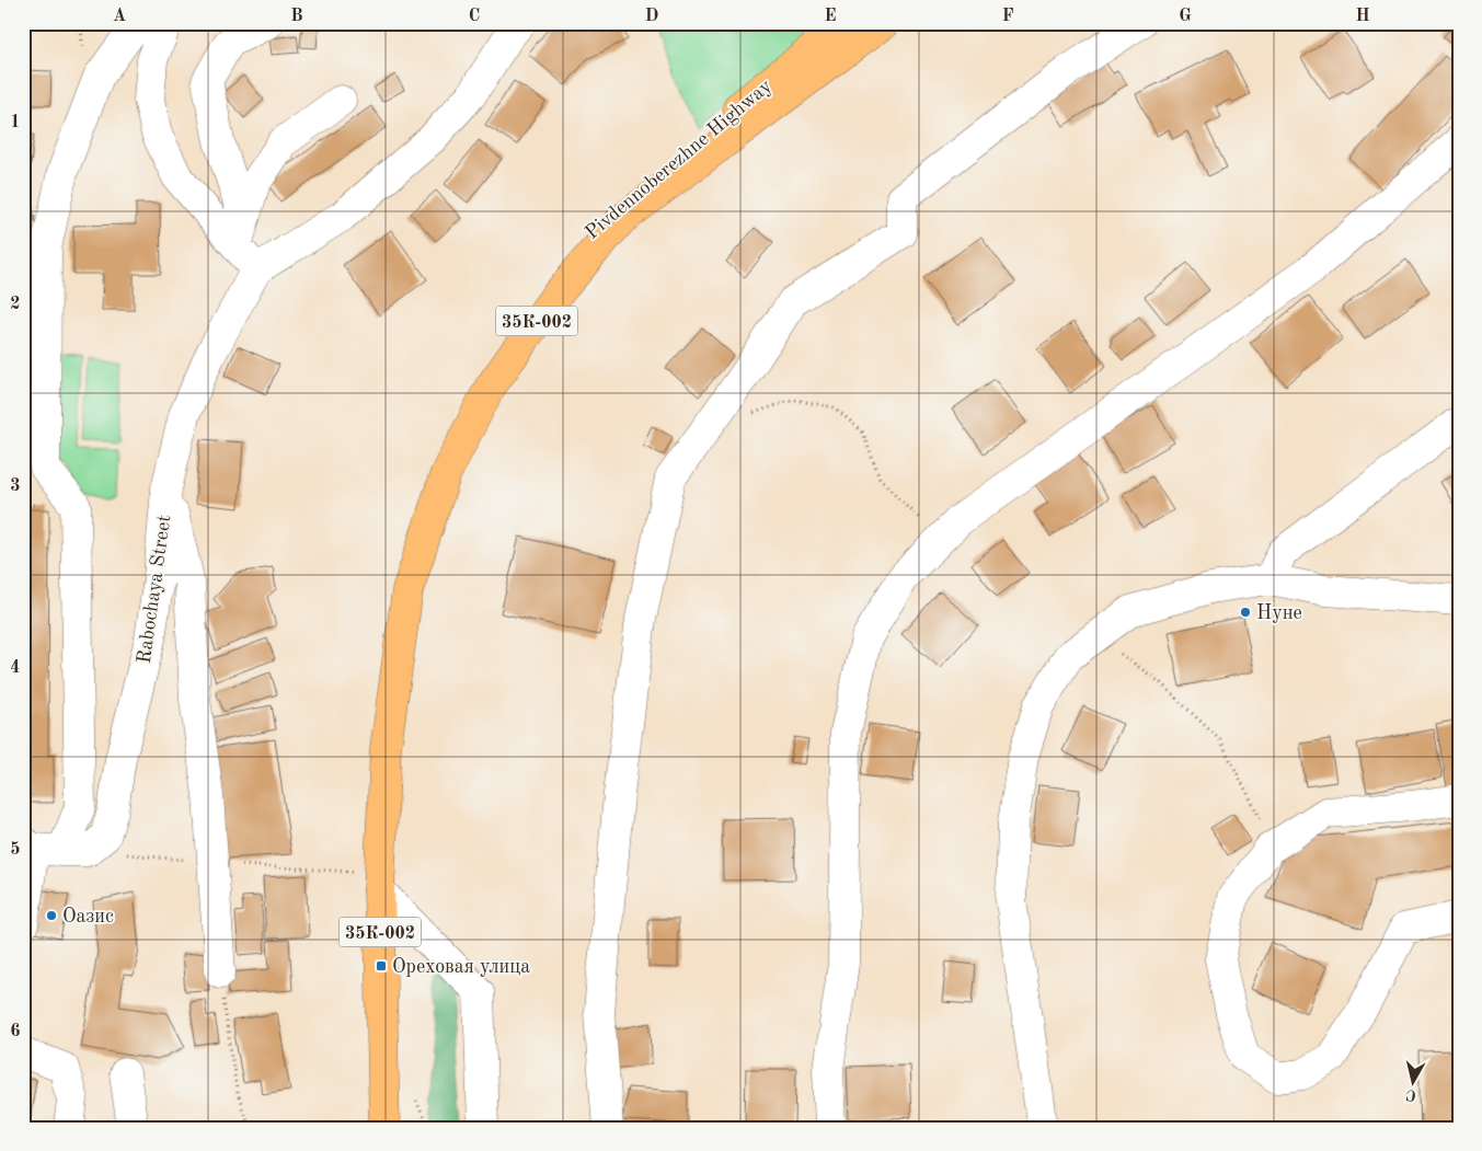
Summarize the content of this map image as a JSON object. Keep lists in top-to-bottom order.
{
  "streets": {
    "highway": ["Pivdennoberezhne Highway", "35К-002"],
    "street": ["Rabochaya Street"]
  },
  "places": {
    "other": ["Нуне", "Оазис"],
    "transit": ["Ореховая улица"]
  },
  "north": "bottom",
  "grid": {
    "columns": [
      "A",
      "B",
      "C",
      "D",
      "E",
      "F",
      "G",
      "H"
    ],
    "rows": [
      "1",
      "2",
      "3",
      "4",
      "5",
      "6"
    ]
  }
}
